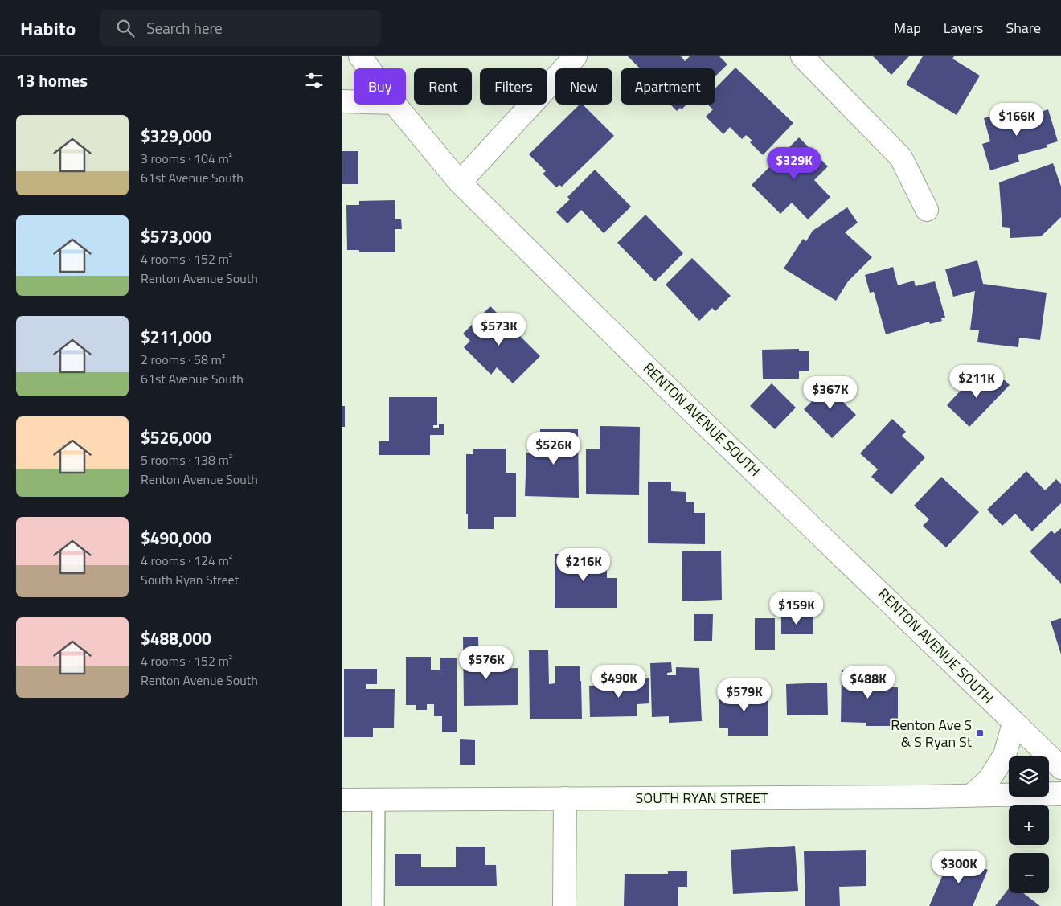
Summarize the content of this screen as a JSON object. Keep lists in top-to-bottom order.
{
  "streets": {
    "street": ["RENTON AVENUE SOUTH", "SOUTH RYAN STREET"]
  },
  "places": {
    "transit": ["Renton Ave S & S Ryan St"]
  },
  "page": {
    "header": "Habito",
    "search": "Search here",
    "nav": ["Map", "Layers", "Share"],
    "heading": "13 homes",
    "chip": [
      "Buy",
      "Rent",
      "Filters",
      "New",
      "Apartment"
    ],
    "price": [
      "$166K",
      "$329K",
      "$573K",
      "$211K",
      "$367K",
      "$526K",
      "$216K",
      "$159K",
      "$576K",
      "$490K",
      "$488K",
      "$579K",
      "$300K"
    ],
    "list": [
      {
        "name": "$329,000",
        "note": "3 rooms · 104 m² · 61st Avenue South"
      },
      {
        "name": "$573,000",
        "note": "4 rooms · 152 m² · Renton Avenue South"
      },
      {
        "name": "$211,000",
        "note": "2 rooms · 58 m² · 61st Avenue South"
      },
      {
        "name": "$526,000",
        "note": "5 rooms · 138 m² · Renton Avenue South"
      },
      {
        "name": "$490,000",
        "note": "4 rooms · 124 m² · South Ryan Street"
      },
      {
        "name": "$488,000",
        "note": "4 rooms · 152 m² · Renton Avenue South"
      }
    ],
    "map_buttons": ["+", "−"]
  }
}
